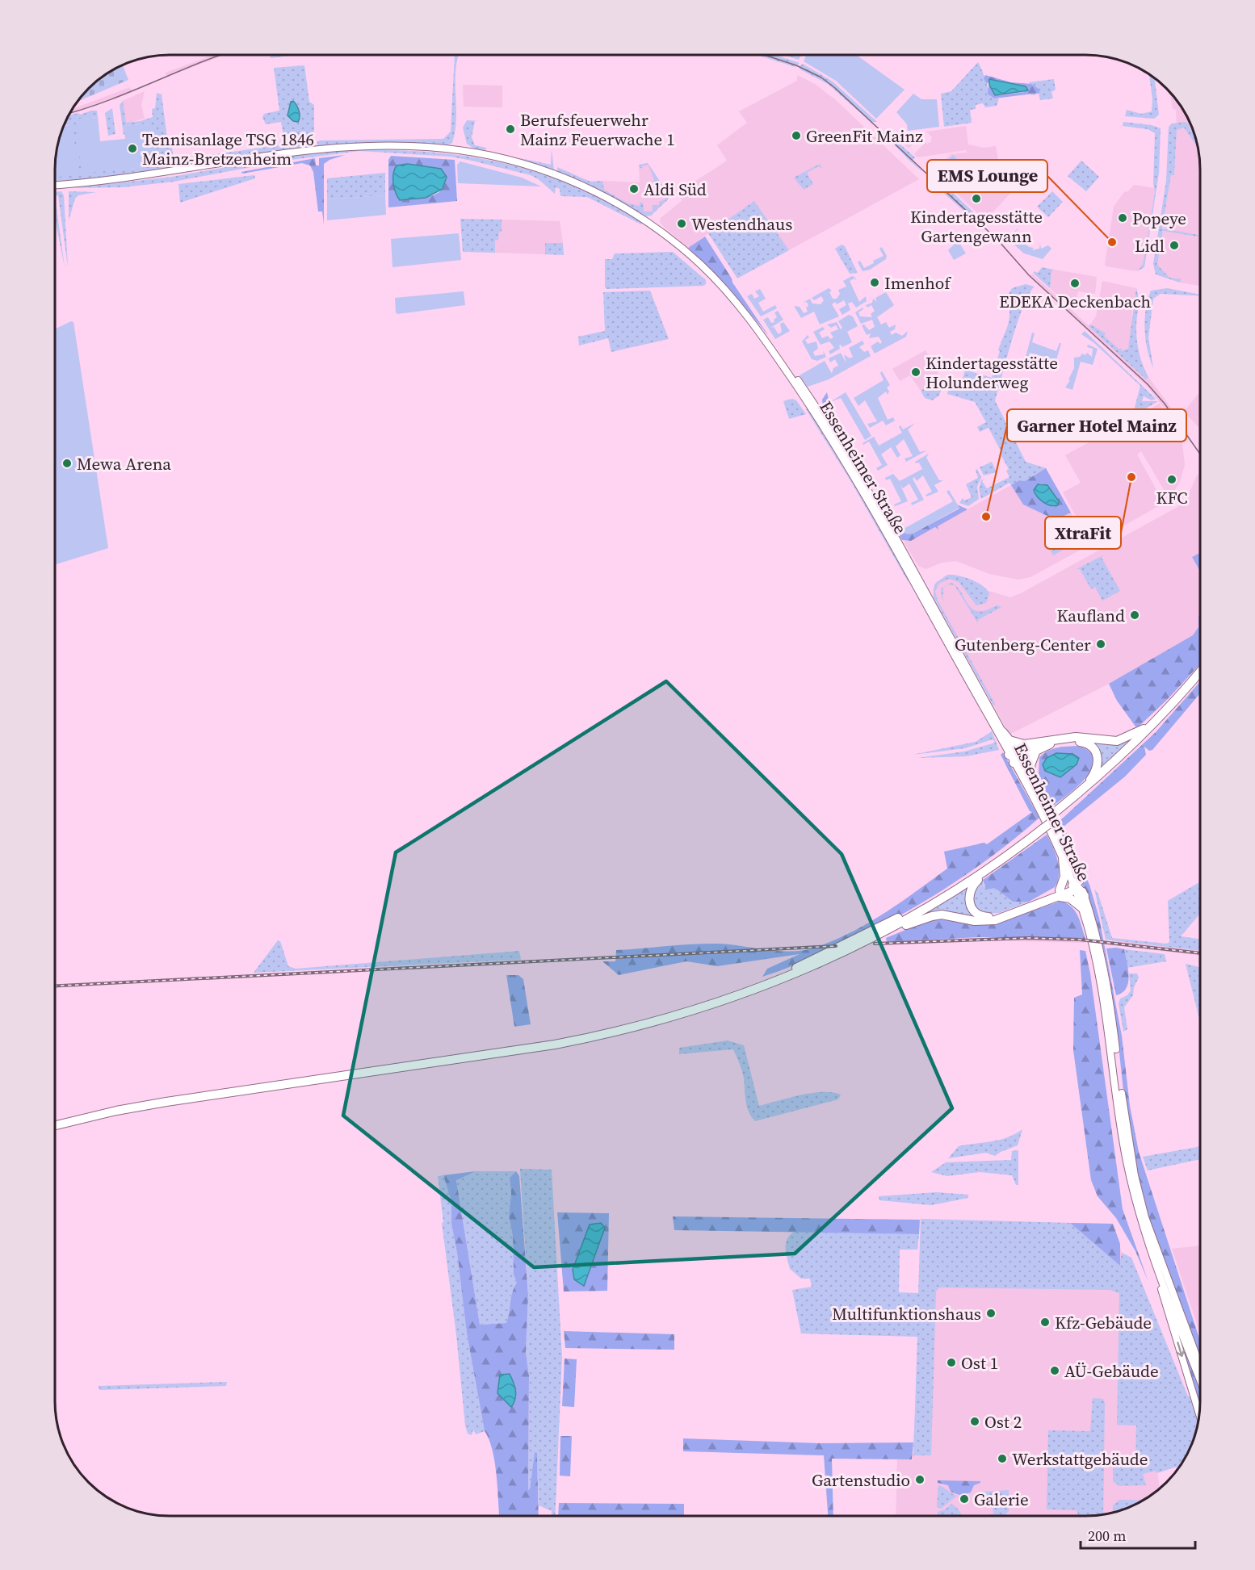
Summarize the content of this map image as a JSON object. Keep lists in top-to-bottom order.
{
  "streets": {
    "main road": ["Essenheimer Straße"]
  },
  "places": [
    "Berufsfeuerwehr Mainz Feuerwache 1",
    "GreenFit Mainz",
    "Tennisanlage TSG 1846 Mainz-Bretzenheim",
    "Aldi Süd",
    "Kindertagesstätte Gartengewann",
    "Popeye",
    "Westendhaus",
    "EMS Lounge",
    "Lidl",
    "Imenhof",
    "EDEKA Deckenbach",
    "Kindertagesstätte Holunderweg",
    "Mewa Arena",
    "XtraFit",
    "KFC",
    "Garner Hotel Mainz",
    "Kaufland",
    "Gutenberg-Center",
    "Multifunktionshaus",
    "Kfz-Gebäude",
    "Ost 1",
    "AÜ-Gebäude",
    "Ost 2",
    "Werkstattgebäude",
    "Gartenstudio",
    "Galerie"
  ],
  "scale_bar": "200 m"
}
